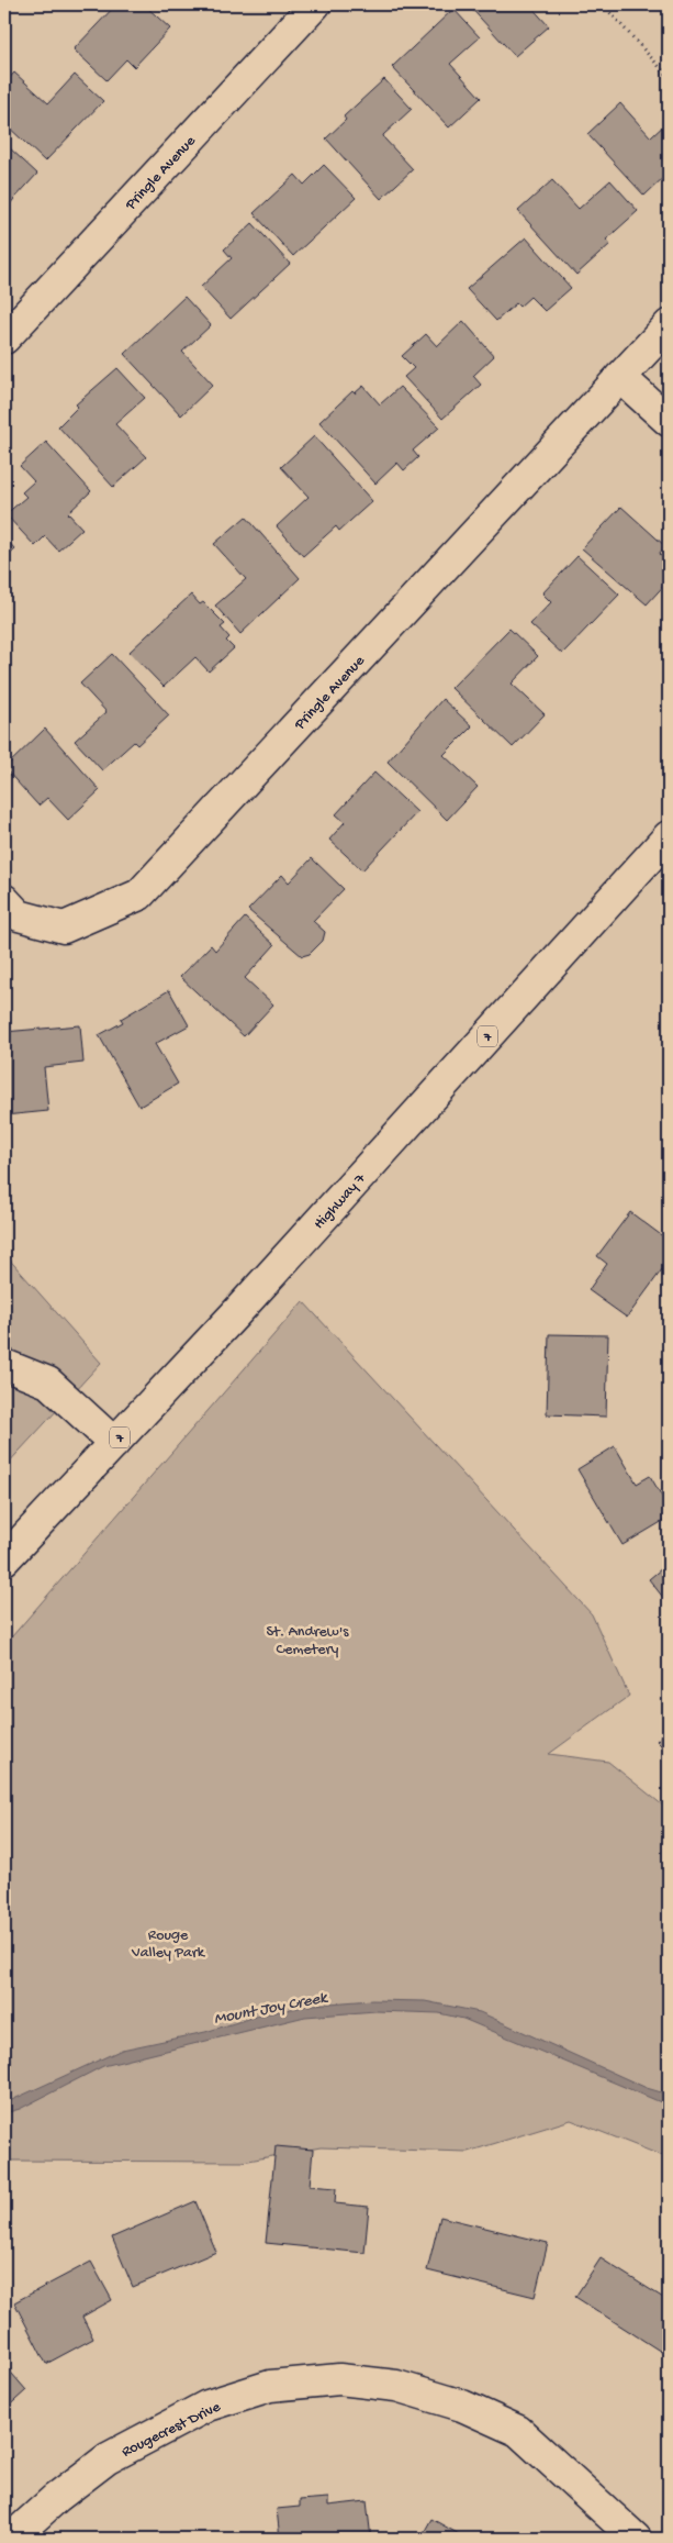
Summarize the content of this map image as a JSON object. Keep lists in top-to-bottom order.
{
  "streets": {
    "street": [
      "Pringle Avenue",
      "7",
      "Highway 7",
      "Rougecrest Drive"
    ]
  },
  "water": ["Mount Joy Creek"],
  "parks": ["St. Andrew's Cemetery", "Rouge Valley Park"]
}
